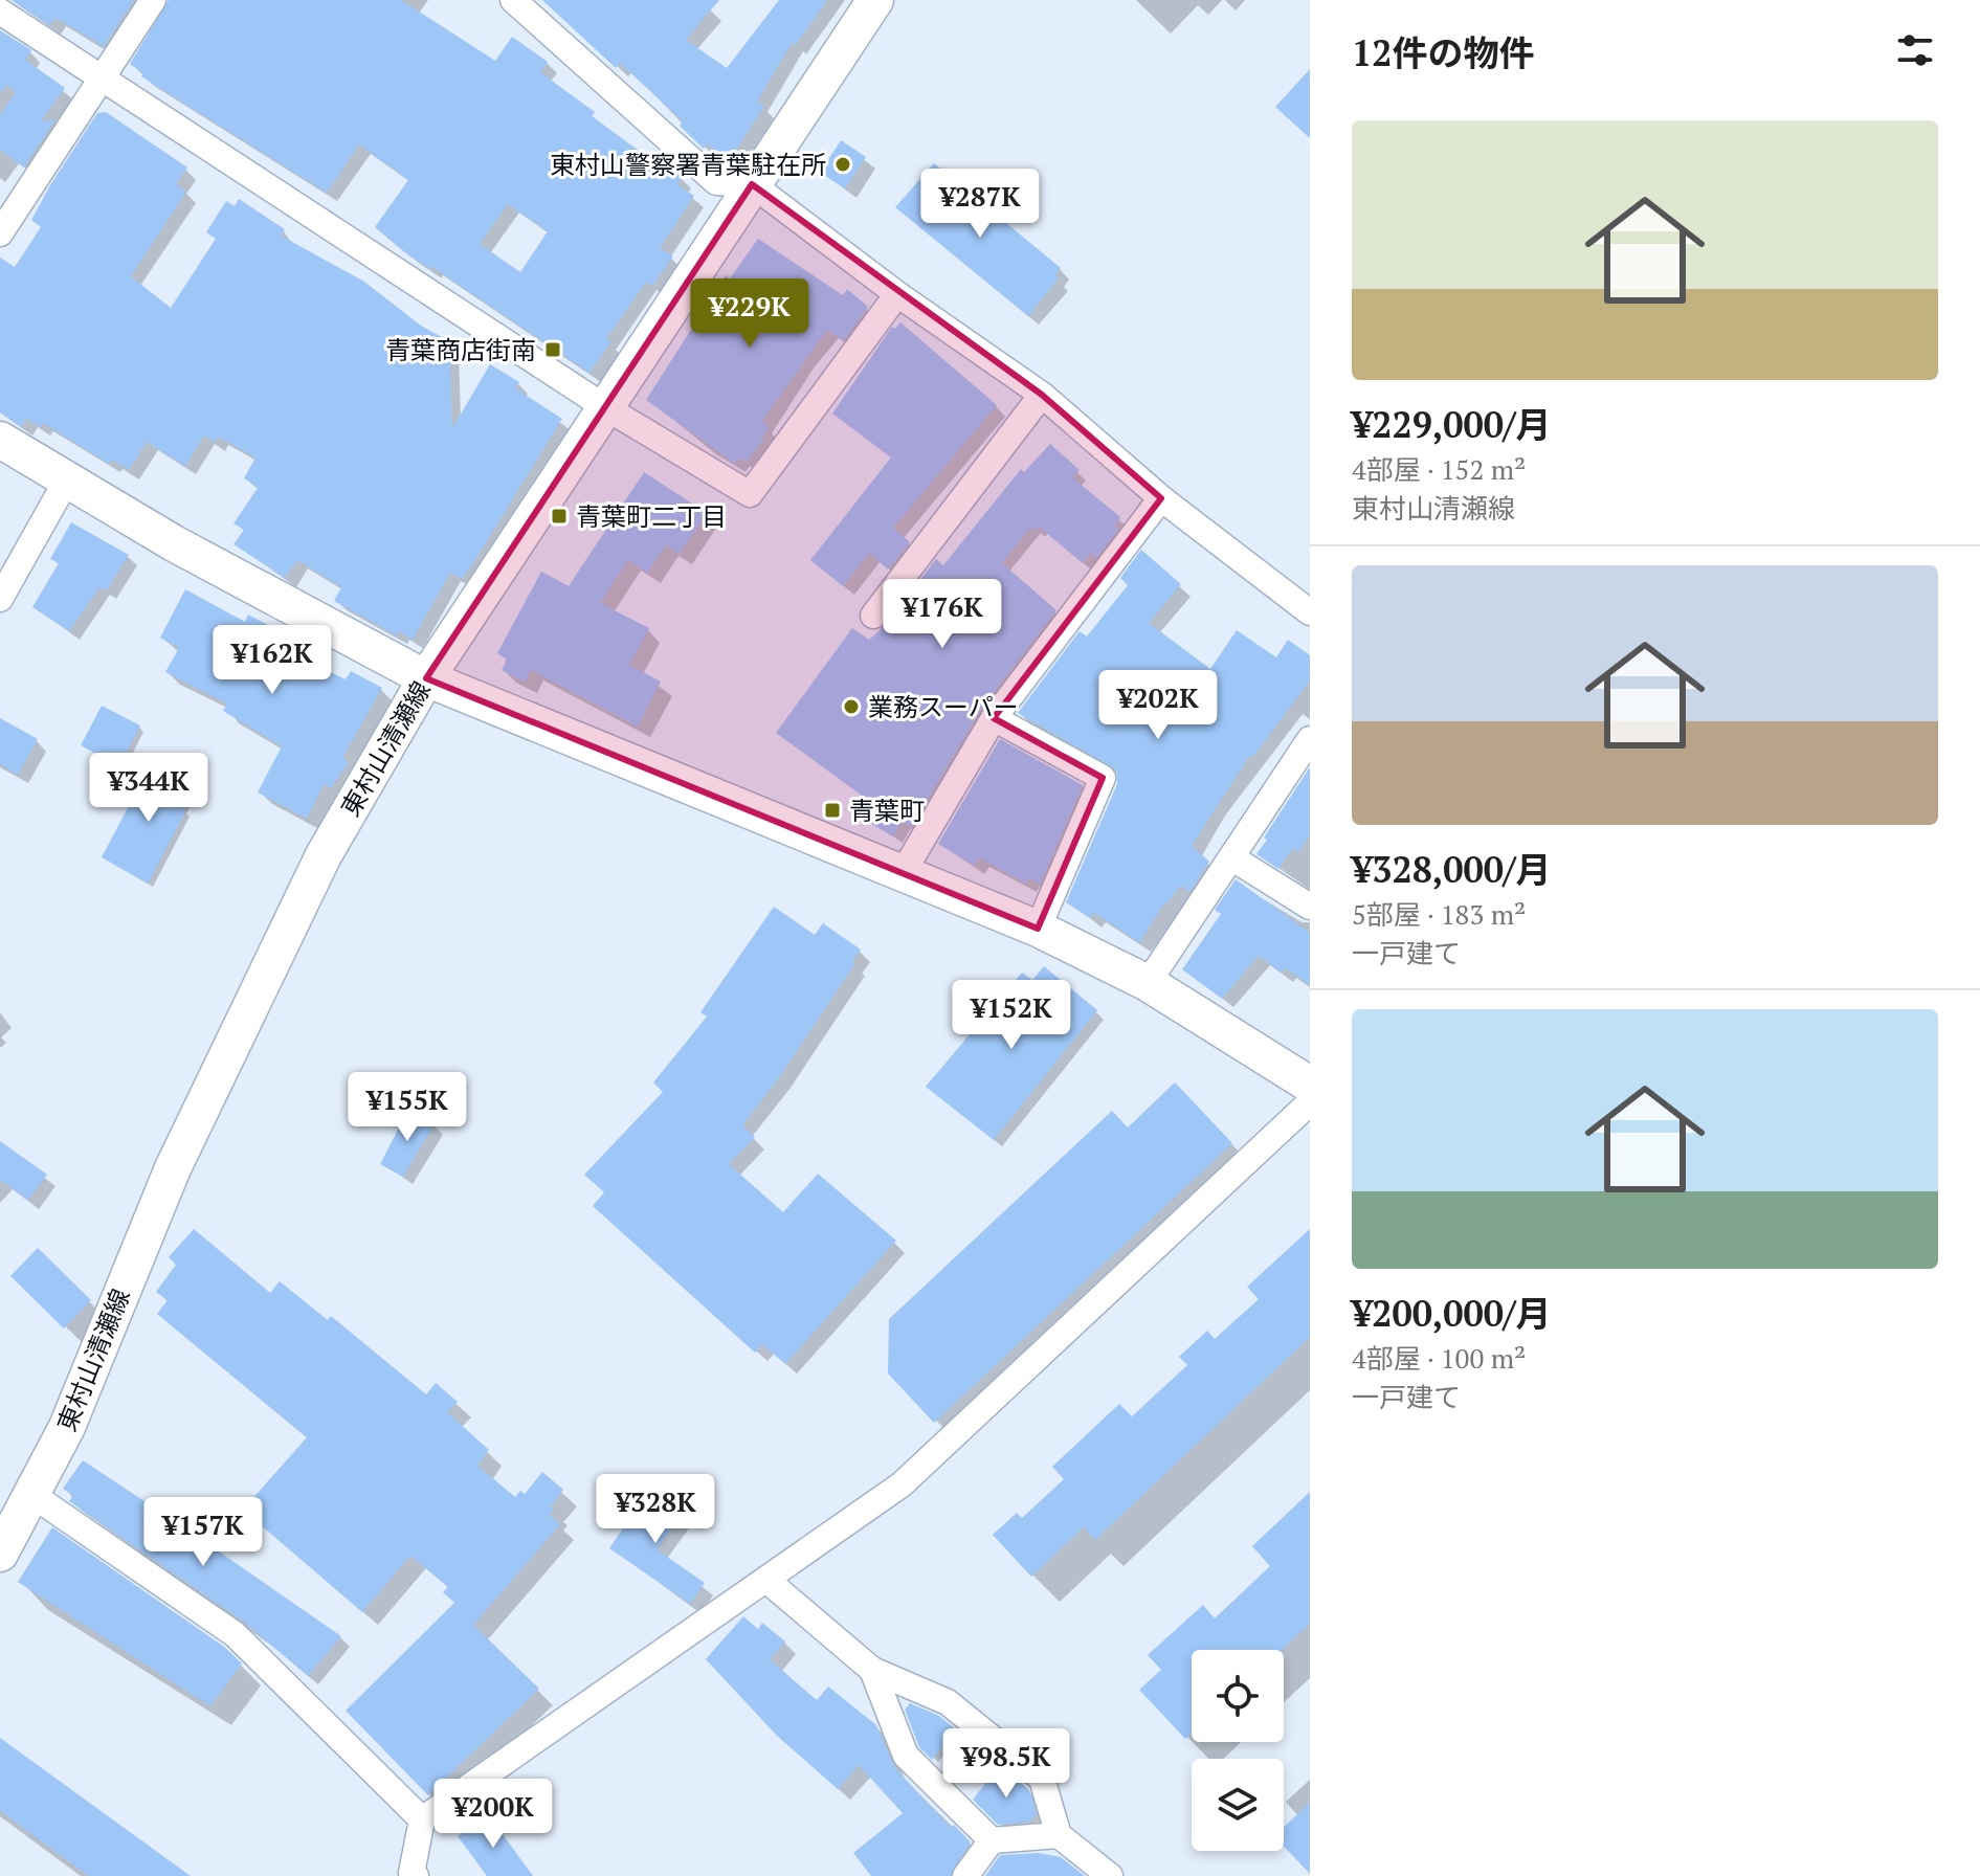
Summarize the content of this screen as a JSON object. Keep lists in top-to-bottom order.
{
  "streets": {
    "main road": ["東村山清瀬線"]
  },
  "places": {
    "other": ["東村山警察署青葉駐在所", "業務スーパー"],
    "transit": ["青葉商店街南", "青葉町二丁目", "青葉町"]
  },
  "page": {
    "heading": "12件の物件",
    "list": [
      {
        "name": "¥229,000/月",
        "note": "4部屋 · 152 m² · 東村山清瀬線"
      },
      {
        "name": "¥328,000/月",
        "note": "5部屋 · 183 m² · 一戸建て"
      },
      {
        "name": "¥200,000/月",
        "note": "4部屋 · 100 m² · 一戸建て"
      }
    ],
    "price": [
      "¥287K",
      "¥229K",
      "¥176K",
      "¥162K",
      "¥202K",
      "¥344K",
      "¥152K",
      "¥155K",
      "¥328K",
      "¥157K",
      "¥98.5K",
      "¥200K"
    ]
  }
}
